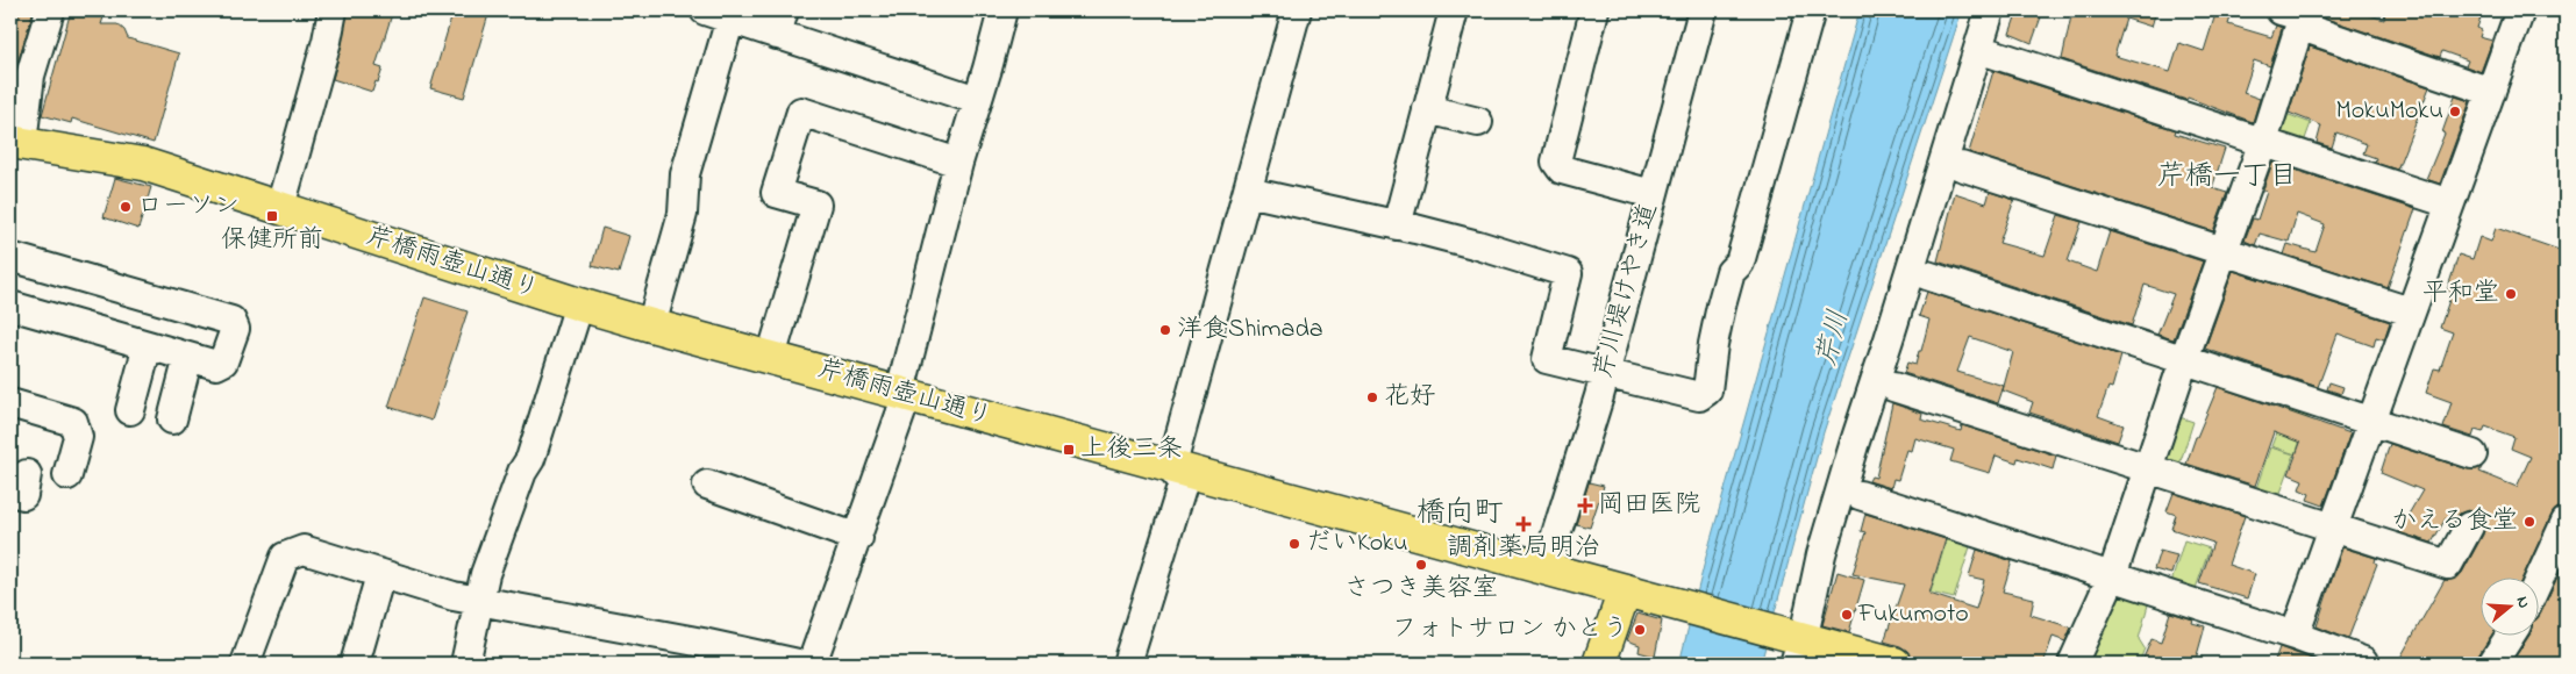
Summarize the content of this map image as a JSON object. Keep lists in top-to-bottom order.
{
  "streets": {
    "main road": ["芹橋雨壺山通り"],
    "street": ["芹川堤けやき道"]
  },
  "crossings": [
    ["芹橋雨壺山通り", "芹川堤けやき道"]
  ],
  "districts": ["芹橋一丁目", "橋向町"],
  "water": ["芹川"],
  "places": {
    "other": [
      "MokuMoku",
      "ローソン",
      "平和堂",
      "洋食Shimada",
      "花好",
      "かえる食堂",
      "だいKoku",
      "さつき美容室",
      "Fukumoto",
      "フォトサロン かとう"
    ],
    "transit": ["保健所前", "上後三条"],
    "health": ["岡田医院", "調剤薬局明治"]
  },
  "north": "right"
}
